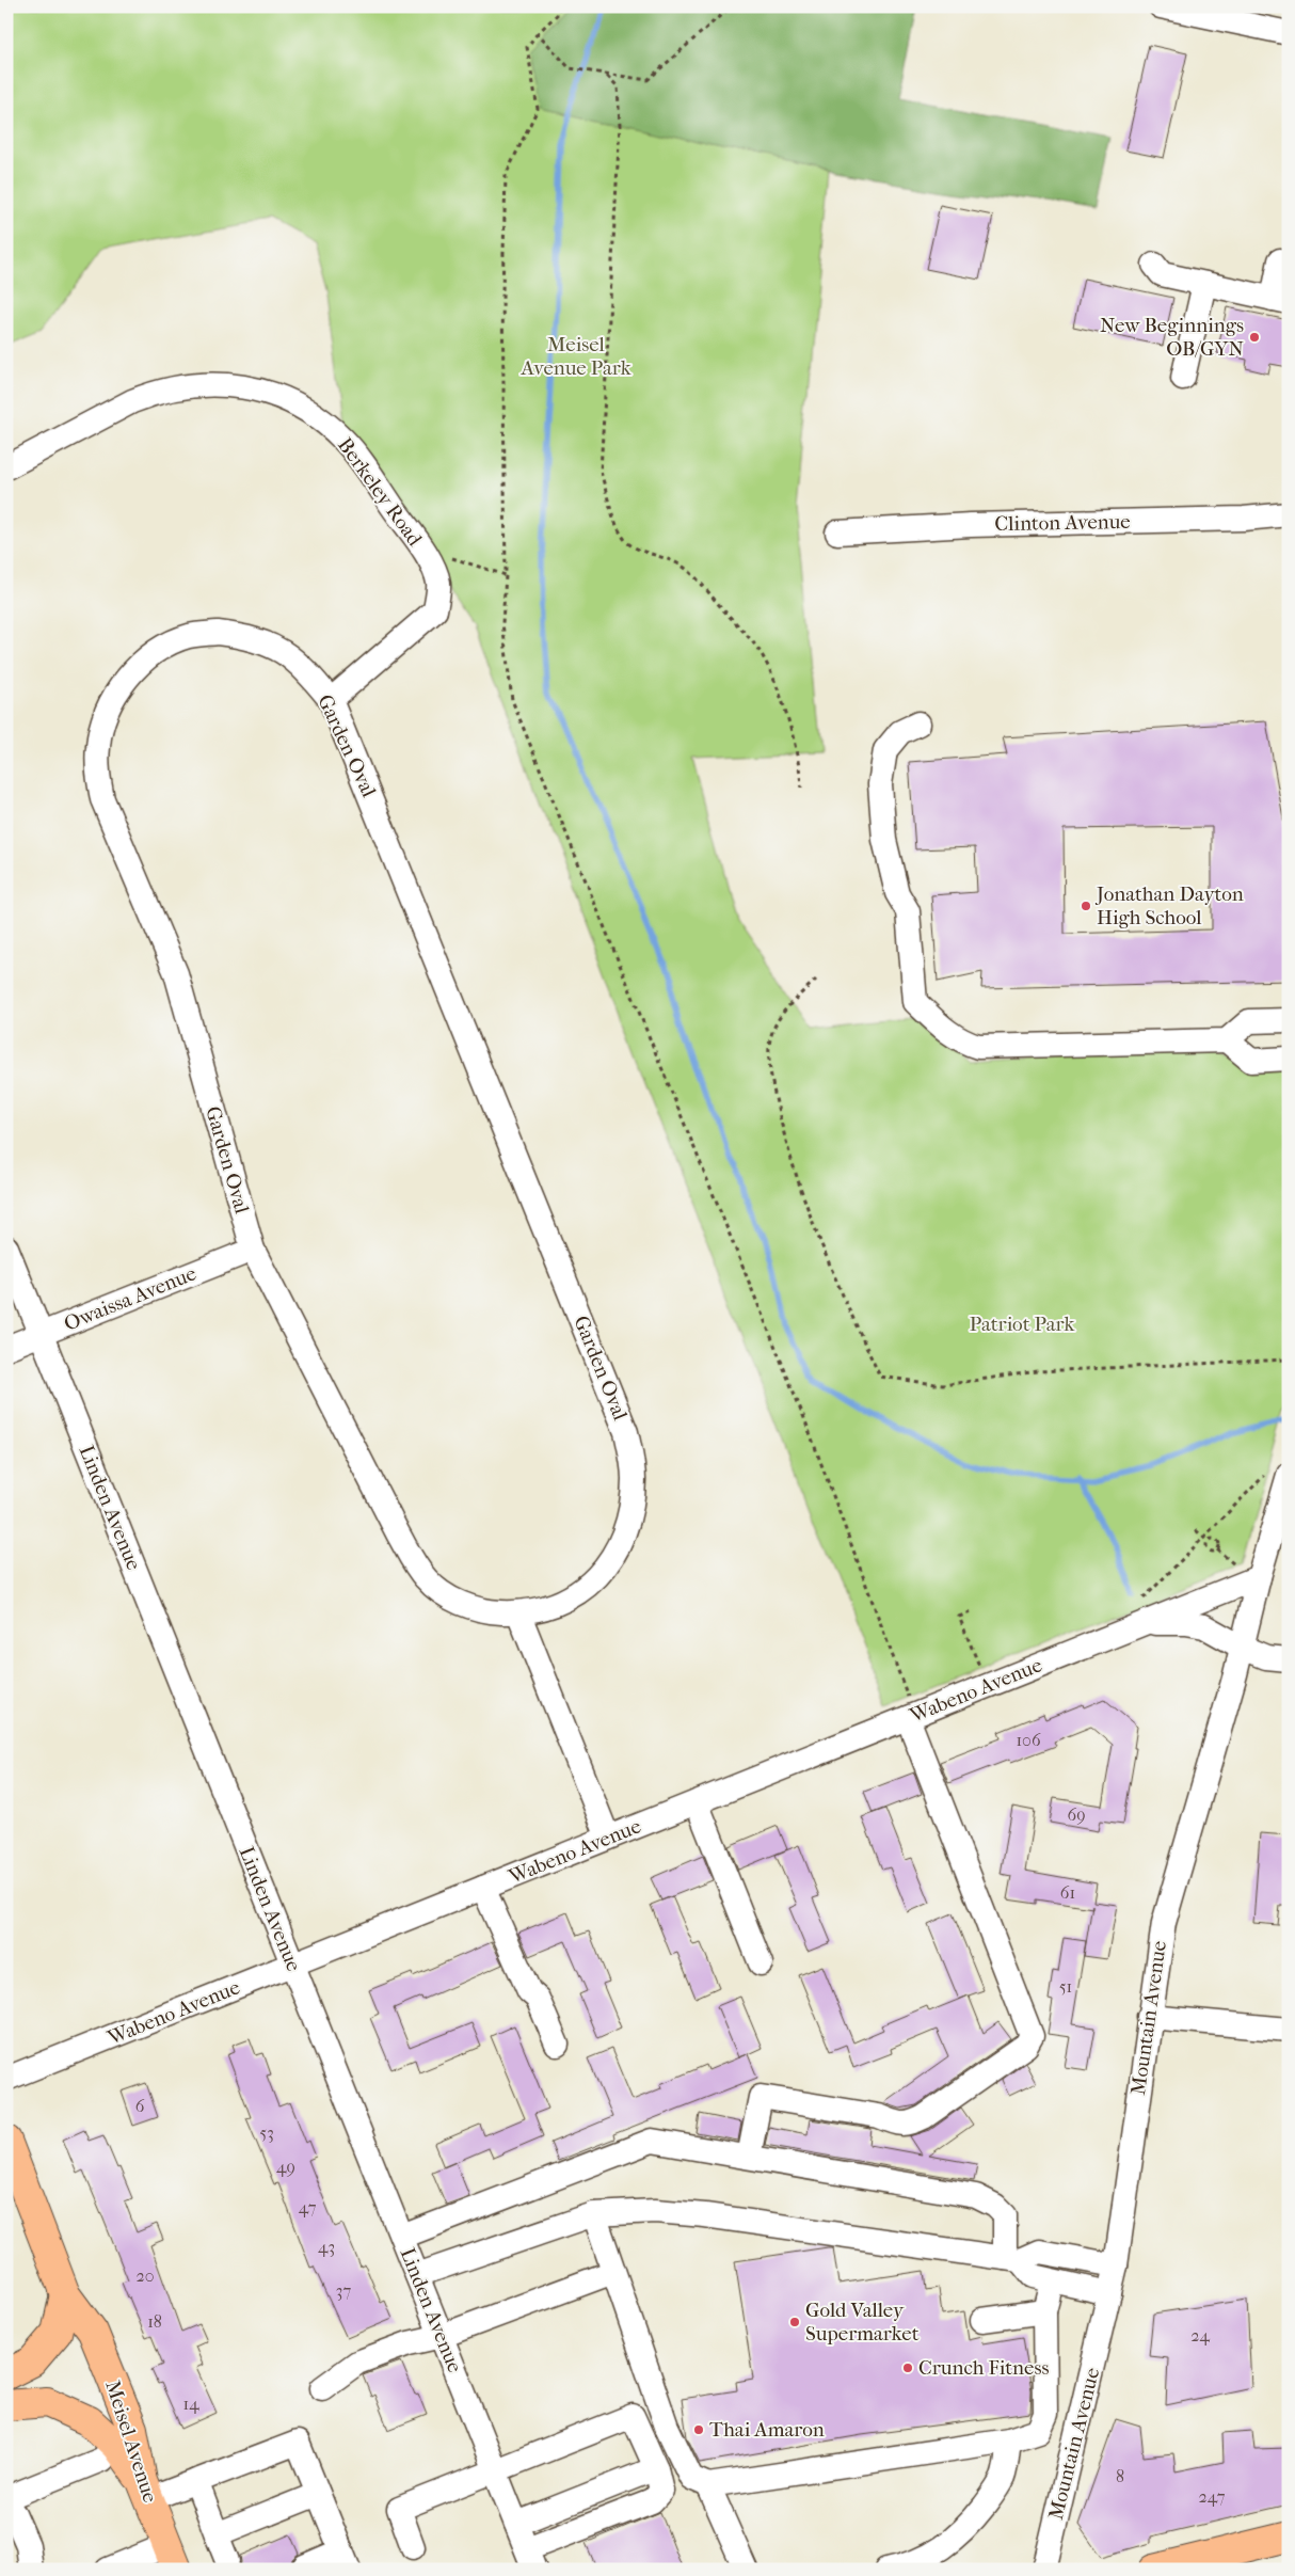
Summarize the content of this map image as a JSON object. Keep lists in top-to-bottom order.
{
  "streets": {
    "main road": ["Meisel Avenue"],
    "street": [
      "Berkeley Road",
      "Clinton Avenue",
      "Garden Oval",
      "Owaissa Avenue",
      "Linden Avenue",
      "Wabeno Avenue",
      "Mountain Avenue"
    ]
  },
  "crossings": [
    ["Berkeley Road", "Garden Oval"],
    ["Garden Oval", "Owaissa Avenue"],
    ["Owaissa Avenue", "Linden Avenue"],
    ["Linden Avenue", "Wabeno Avenue"],
    ["Wabeno Avenue", "Mountain Avenue"]
  ],
  "parks": ["Meisel Avenue Park", "Patriot Park"],
  "places": [
    "New Beginnings OB/GYN",
    "Jonathan Dayton High School",
    "Gold Valley Supermarket",
    "Crunch Fitness",
    "Thai Amaron"
  ],
  "house_numbers": [
    "106",
    "69",
    "61",
    "51",
    "6",
    "53",
    "49",
    "47",
    "43",
    "20",
    "37",
    "18",
    "24",
    "14",
    "8",
    "247"
  ]
}
